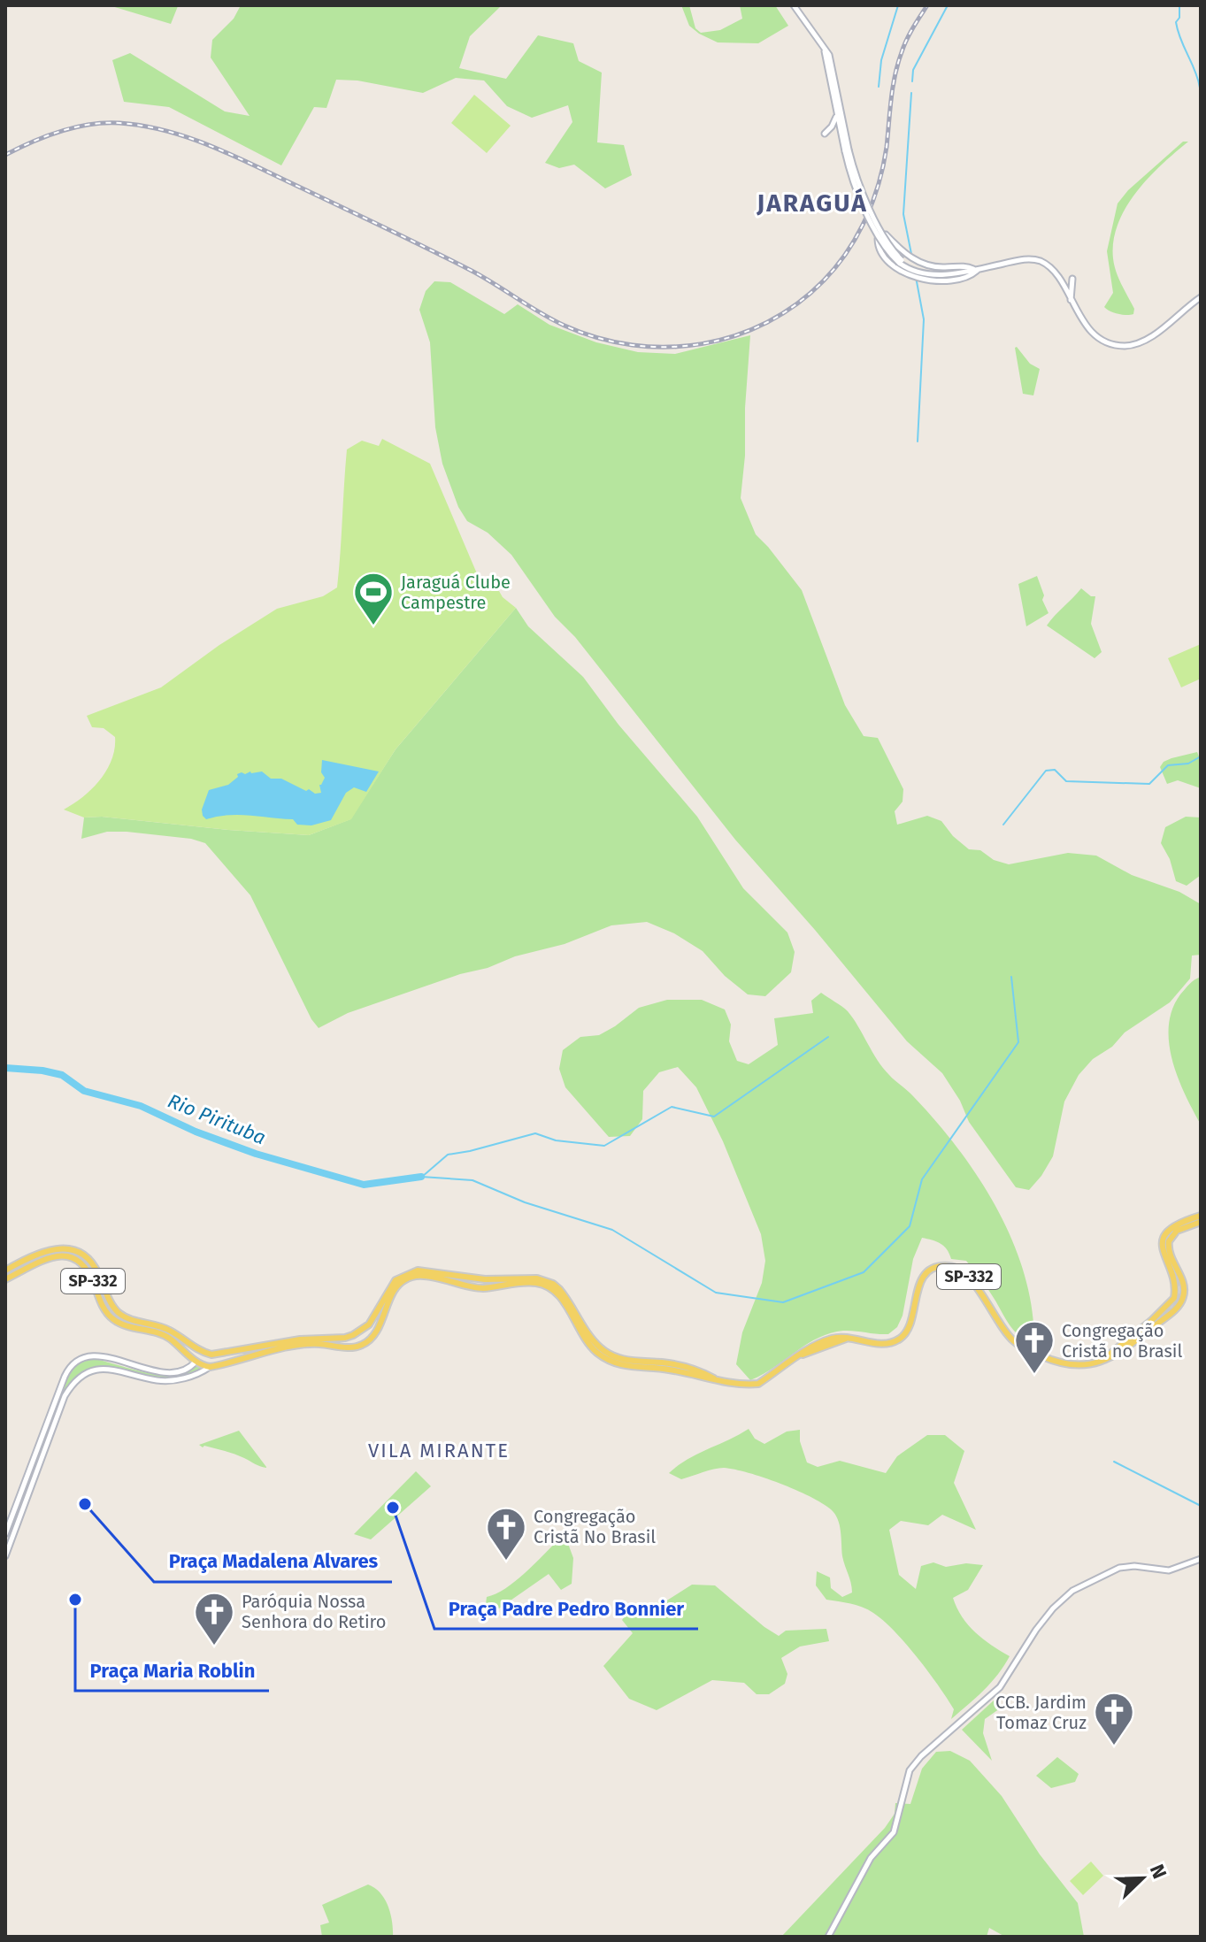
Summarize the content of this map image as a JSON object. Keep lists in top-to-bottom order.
{
  "streets": {
    "main road": ["SP-332"]
  },
  "districts": ["JARAGUÁ", "VILA MIRANTE"],
  "water": ["Rio Pirituba"],
  "places": {
    "sports": ["Jaraguá Clube Campestre"],
    "church": [
      "Congregação Cristã no Brasil",
      "Congregação Cristã No Brasil",
      "Paróquia Nossa Senhora do Retiro",
      "CCB. Jardim Tomaz Cruz"
    ],
    "other": ["Praça Madalena Alvares", "Praça Padre Pedro Bonnier", "Praça Maria Roblin"]
  },
  "north": "top right"
}
